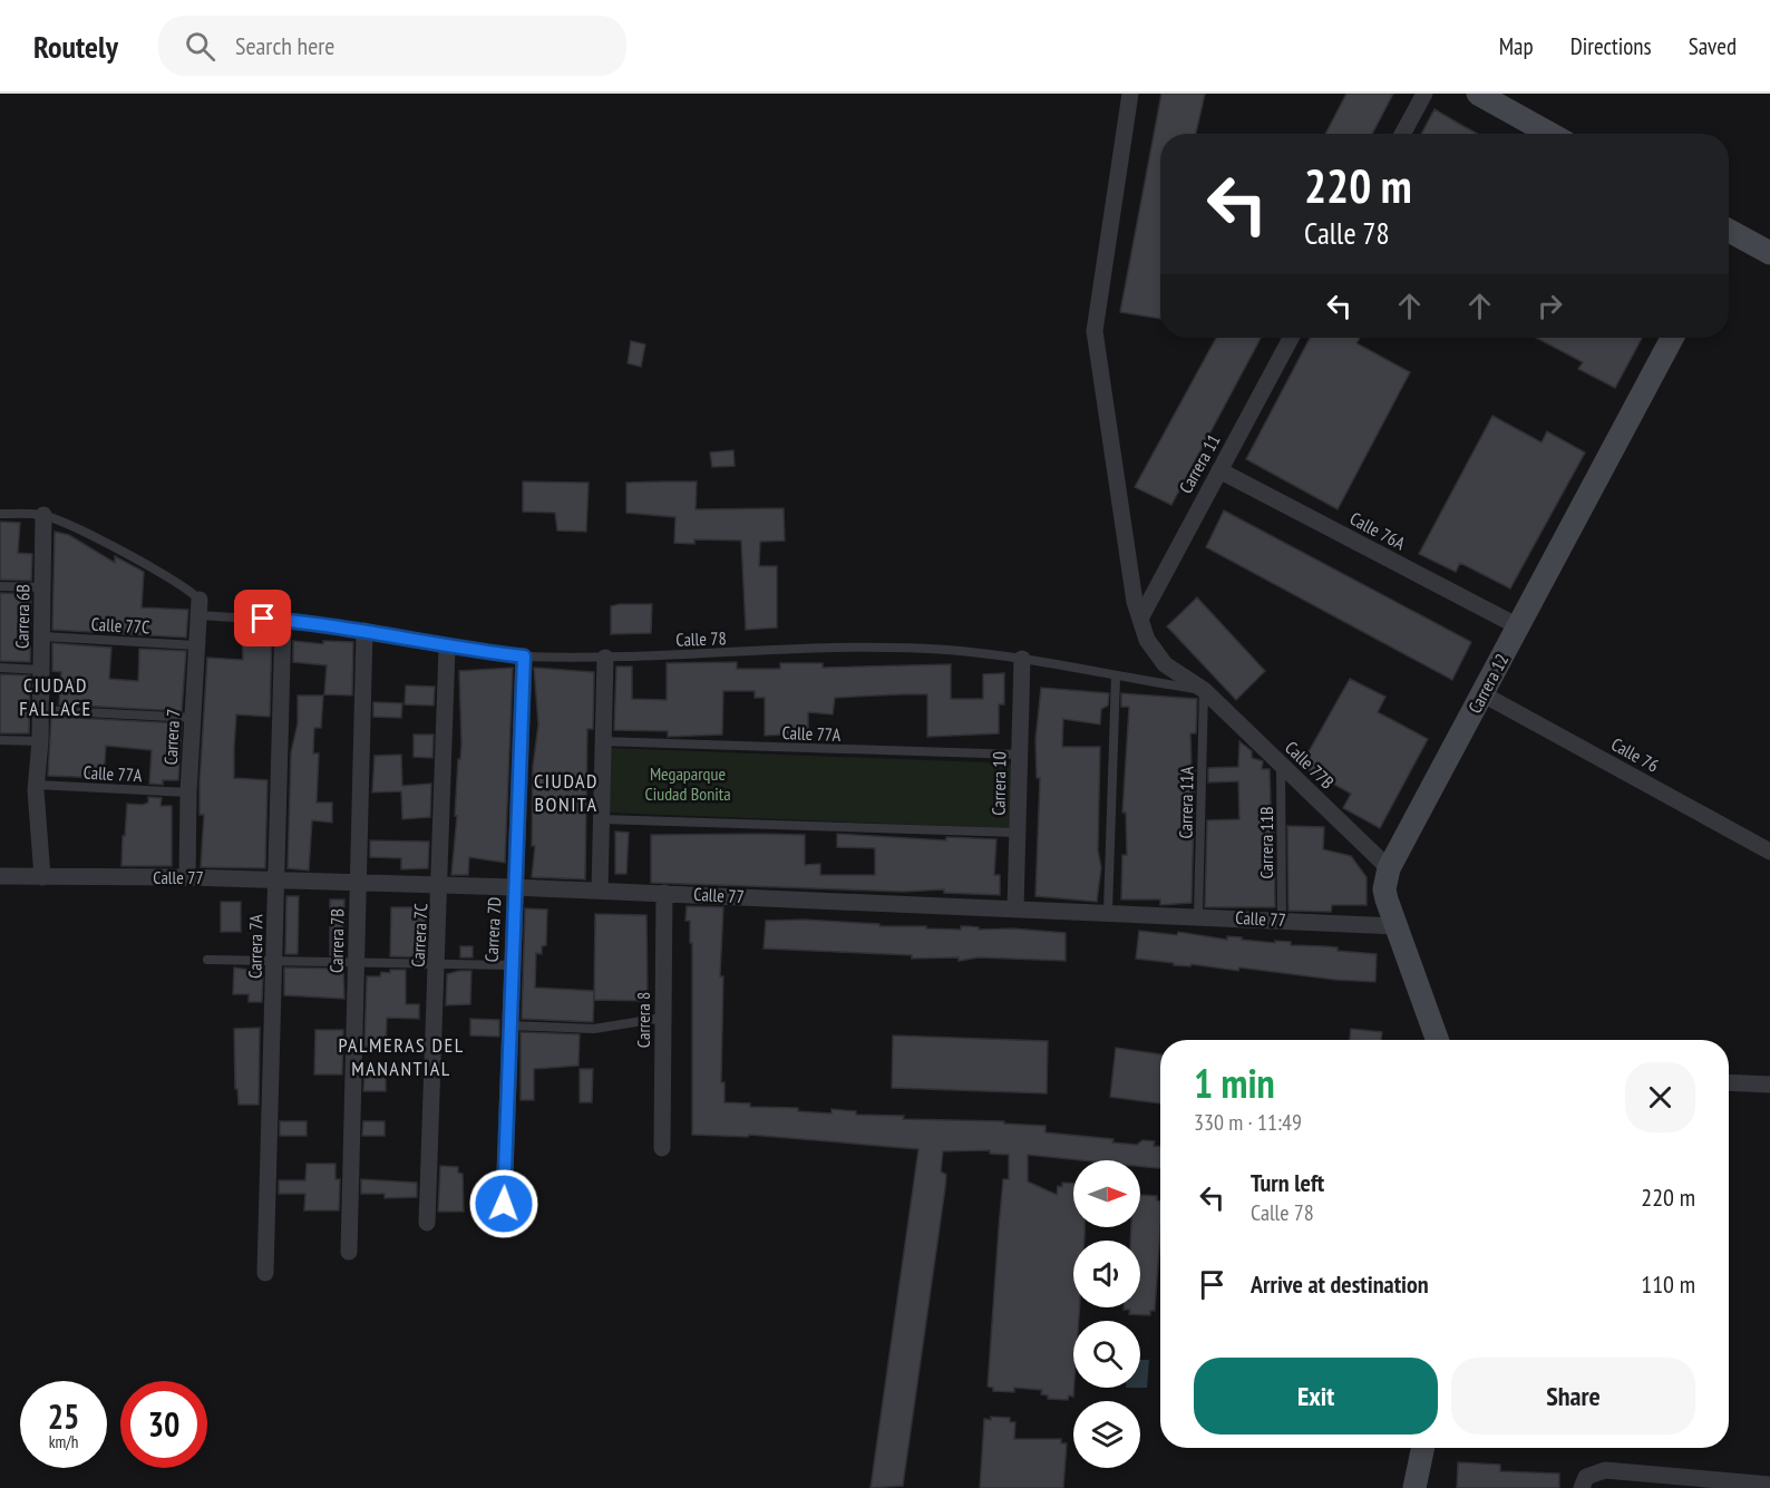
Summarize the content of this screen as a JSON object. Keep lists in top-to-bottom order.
{
  "streets": {
    "main road": ["Carrera 12"],
    "street": [
      "Carrera 11",
      "Calle 76A",
      "Carrera 6B",
      "Carrera 7",
      "Calle 76",
      "Calle 77B",
      "Carrera 10",
      "Calle 77",
      "Carrera 7D",
      "Carrera 7C",
      "Carrera 7B",
      "Carrera 7A",
      "Carrera 8"
    ],
    "lane": [
      "Calle 77C",
      "Calle 78",
      "Calle 77A",
      "Carrera 11A",
      "Carrera 11B"
    ]
  },
  "crossings": [
    ["Carrera 11", "Calle 76A"],
    ["Carrera 11", "Calle 77B"],
    ["Calle 76A", "Carrera 12"],
    ["Carrera 6B", "Calle 77C"],
    ["Carrera 6B", "Calle 77A"],
    ["Carrera 6B", "Calle 77"],
    ["Calle 77C", "Carrera 7"],
    ["Calle 78", "Carrera 7"],
    ["Calle 78", "Calle 77B"],
    ["Calle 78", "Carrera 10"],
    ["Calle 78", "Carrera 11A"],
    ["Calle 78", "Carrera 7D"],
    ["Calle 78", "Carrera 7C"],
    ["Calle 78", "Carrera 7B"],
    ["Calle 78", "Carrera 7A"],
    ["Carrera 12", "Calle 76"],
    ["Carrera 12", "Calle 77B"],
    ["Carrera 12", "Calle 77"],
    ["Calle 77A", "Carrera 7"],
    ["Calle 77A", "Carrera 10"],
    ["Carrera 7", "Calle 77"],
    ["Calle 77B", "Carrera 11A"],
    ["Calle 77B", "Carrera 11B"],
    ["Carrera 10", "Calle 77"],
    ["Carrera 11A", "Calle 77"],
    ["Carrera 11B", "Calle 77"],
    ["Calle 77", "Carrera 7D"],
    ["Calle 77", "Carrera 7C"],
    ["Calle 77", "Carrera 7B"],
    ["Calle 77", "Carrera 7A"],
    ["Calle 77", "Carrera 8"]
  ],
  "districts": ["CIUDAD FALLACE", "CIUDAD BONITA", "PALMERAS DEL MANANTIAL"],
  "parks": ["Megaparque Ciudad Bonita"],
  "north": "right",
  "page": {
    "header": "Routely",
    "search": "Search here",
    "nav": ["Map", "Directions", "Saved"],
    "turn": ["220 m", "Calle 78"],
    "heading": ["1 min", "330 m · 11:49"],
    "list": [
      {
        "name": "Turn left",
        "note": "Calle 78",
        "value": "220 m"
      },
      {
        "name": "Arrive at destination",
        "value": "110 m"
      }
    ],
    "buttons": ["Exit", "Share"],
    "speed": "25 km/h",
    "limit": "30"
  }
}
